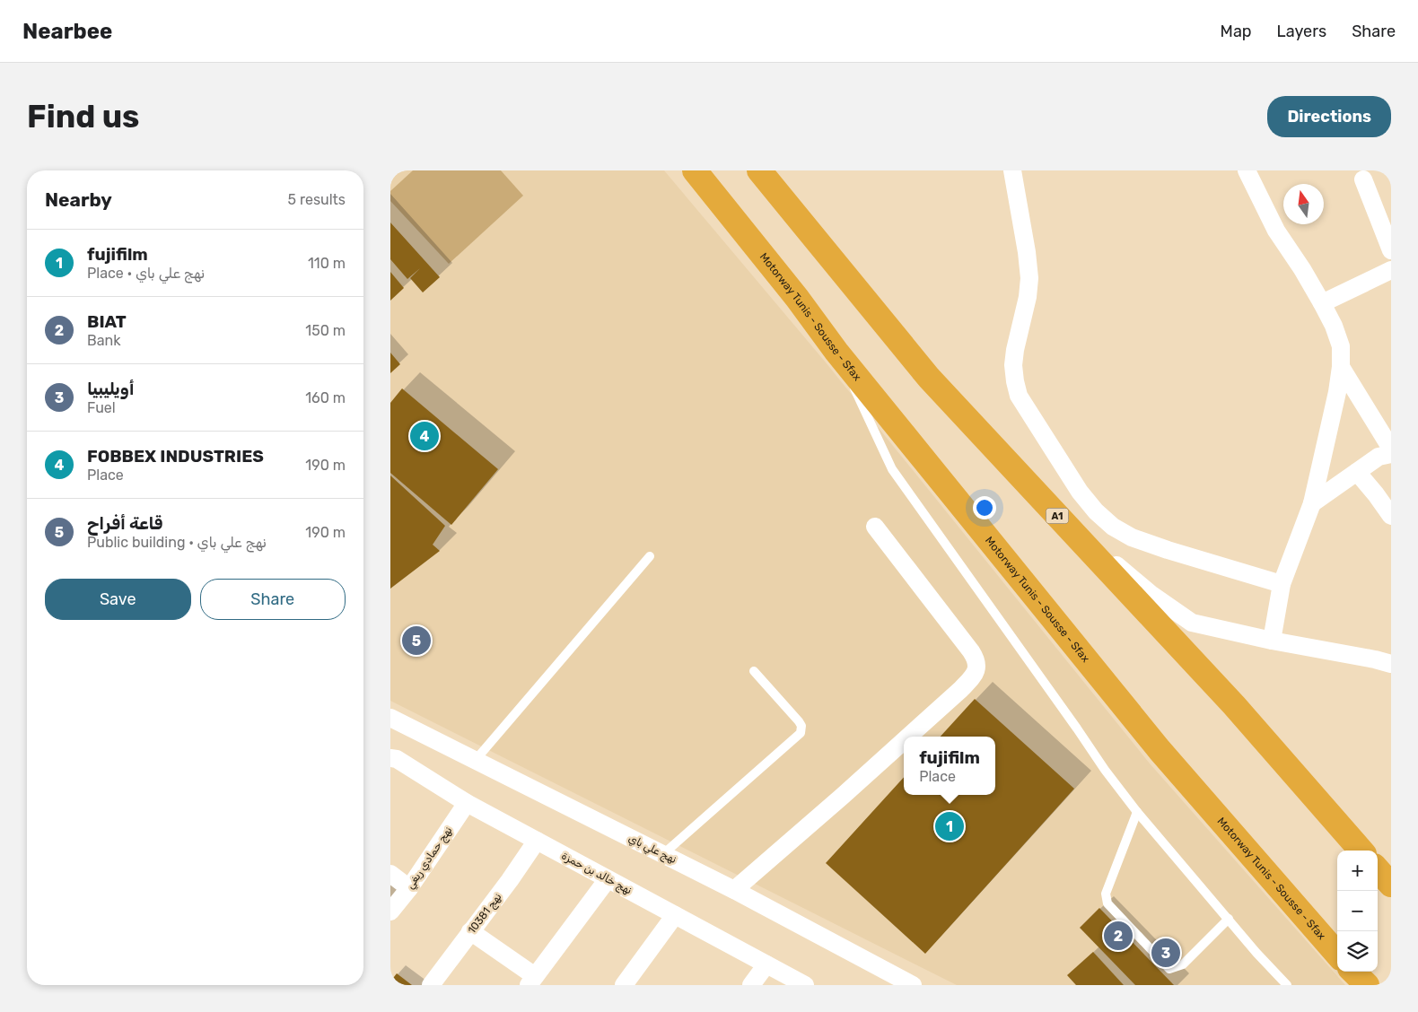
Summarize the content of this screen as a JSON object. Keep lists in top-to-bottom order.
{
  "streets": {
    "highway": ["Motorway Tunis - Sousse - Sfax", "A1"],
    "street": [
      "نهج علي باي",
      "نهج حمادي ريغي",
      "نهج خالد بن حمزة",
      "نهج 10381"
    ]
  },
  "crossings": [
    ["نهج حمادي ريغي", "نهج خالد بن حمزة"],
    ["نهج خالد بن حمزة", "نهج 10381"]
  ],
  "north": "top",
  "page": {
    "header": "Nearbee",
    "nav": ["Map", "Layers", "Share"],
    "buttons": [
      "Directions",
      ["Save", "Share"]
    ],
    "title": "Find us",
    "heading": ["Nearby", "5 results"],
    "list": [
      {
        "mark": "1",
        "name": "fujifilm",
        "note": "Place · نهج علي باي",
        "value": "110 m"
      },
      {
        "mark": "2",
        "name": "BIAT",
        "note": "Bank",
        "value": "150 m"
      },
      {
        "mark": "3",
        "name": "أويليبيا",
        "note": "Fuel",
        "value": "160 m"
      },
      {
        "mark": "4",
        "name": "FOBBEX INDUSTRIES",
        "note": "Place",
        "value": "190 m"
      },
      {
        "mark": "5",
        "name": "قاعة أفراح",
        "note": "Public building · نهج علي باي",
        "value": "190 m"
      }
    ],
    "pins": [
      "4",
      "5",
      "1",
      "2",
      "3"
    ],
    "popup": ["fujifilm", "Place"],
    "map_buttons": ["+", "−"]
  }
}
